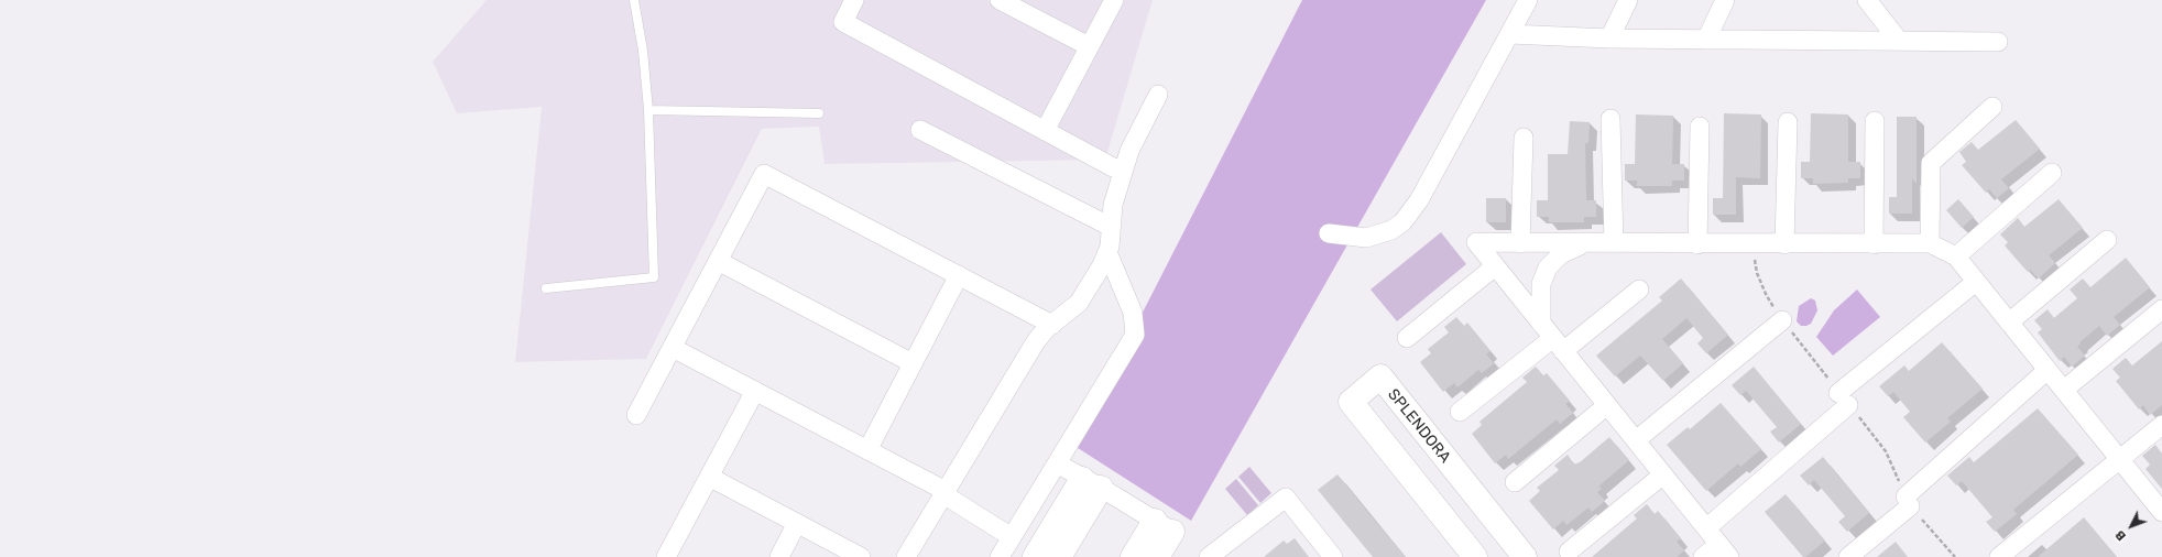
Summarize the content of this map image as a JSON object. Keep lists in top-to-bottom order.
{
  "streets": {
    "street": ["SPLENDORA"]
  },
  "north": "bottom left"
}
